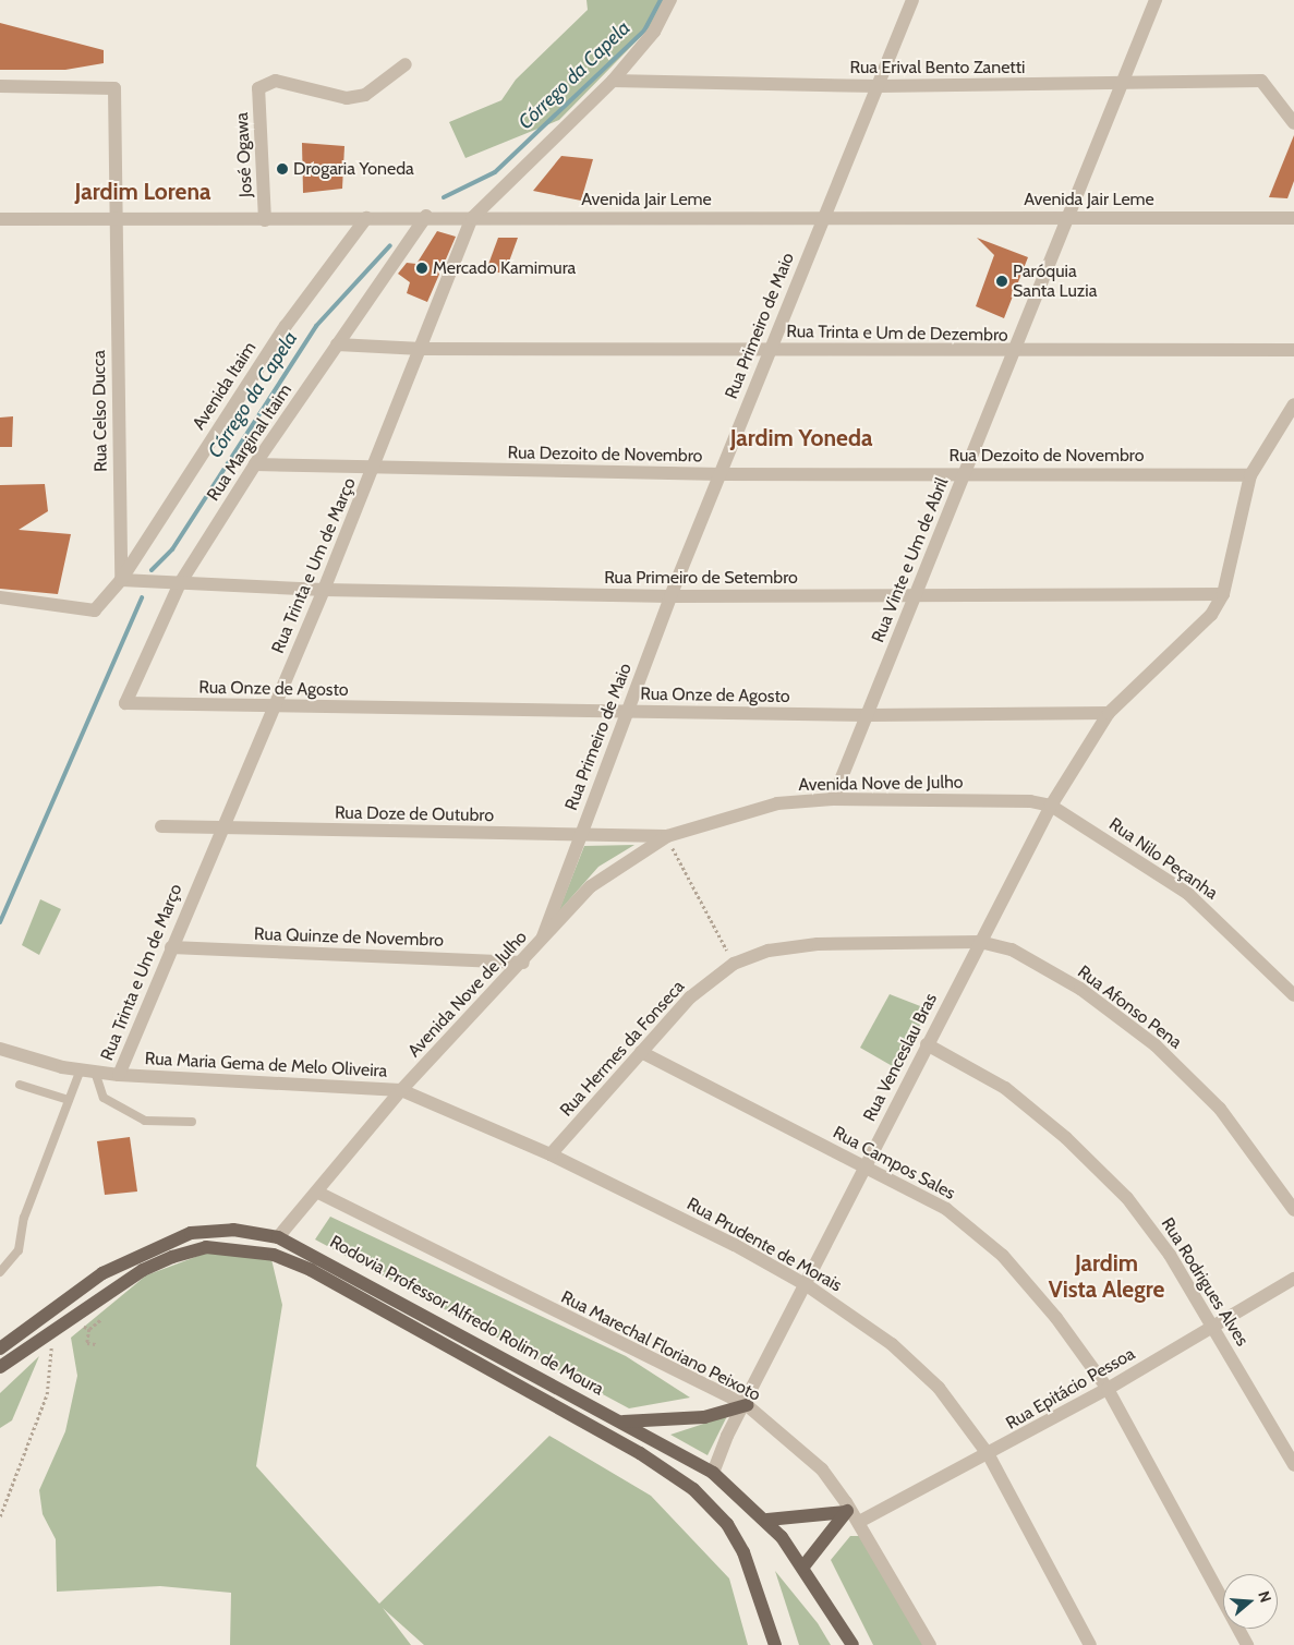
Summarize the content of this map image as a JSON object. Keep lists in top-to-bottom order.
{
  "streets": {
    "main road": ["Rodovia Professor Alfredo Rolim de Moura"],
    "street": [
      "Rua Erival Bento Zanetti",
      "José Ogawa",
      "Avenida Jair Leme",
      "Rua Primeiro de Maio",
      "Rua Trinta e Um de Dezembro",
      "Avenida Itaim",
      "Rua Celso Ducca",
      "Rua Marginal Itaim",
      "Rua Dezoito de Novembro",
      "Rua Vinte e Um de Abril",
      "Rua Trinta e Um de Março",
      "Rua Primeiro de Setembro",
      "Rua Onze de Agosto",
      "Avenida Nove de Julho",
      "Rua Doze de Outubro",
      "Rua Nilo Peçanha",
      "Rua Quinze de Novembro",
      "Rua Afonso Pena",
      "Rua Hermes da Fonseca",
      "Rua Venceslau Bras",
      "Rua Maria Gema de Melo Oliveira",
      "Rua Campos Sales",
      "Rua Prudente de Morais",
      "Rua Rodrigues Alves",
      "Rua Marechal Floriano Peixoto",
      "Rua Epitácio Pessoa"
    ]
  },
  "crossings": [
    ["Rua Erival Bento Zanetti", "Rua Primeiro de Maio"],
    ["Rua Erival Bento Zanetti", "Rua Vinte e Um de Abril"],
    ["José Ogawa", "Avenida Jair Leme"],
    ["Avenida Jair Leme", "Rua Primeiro de Maio"],
    ["Avenida Jair Leme", "Avenida Itaim"],
    ["Avenida Jair Leme", "Rua Celso Ducca"],
    ["Avenida Jair Leme", "Rua Marginal Itaim"],
    ["Avenida Jair Leme", "Rua Vinte e Um de Abril"],
    ["Avenida Jair Leme", "Rua Trinta e Um de Março"],
    ["Rua Primeiro de Maio", "Rua Trinta e Um de Dezembro"],
    ["Rua Primeiro de Maio", "Rua Dezoito de Novembro"],
    ["Rua Primeiro de Maio", "Rua Primeiro de Setembro"],
    ["Rua Primeiro de Maio", "Rua Onze de Agosto"],
    ["Rua Primeiro de Maio", "Avenida Nove de Julho"],
    ["Rua Primeiro de Maio", "Rua Doze de Outubro"],
    ["Rua Trinta e Um de Dezembro", "Rua Marginal Itaim"],
    ["Rua Trinta e Um de Dezembro", "Rua Vinte e Um de Abril"],
    ["Rua Trinta e Um de Dezembro", "Rua Trinta e Um de Março"],
    ["Avenida Itaim", "Rua Celso Ducca"],
    ["Avenida Itaim", "Rua Primeiro de Setembro"],
    ["Rua Celso Ducca", "Rua Primeiro de Setembro"],
    ["Rua Marginal Itaim", "Rua Dezoito de Novembro"],
    ["Rua Marginal Itaim", "Rua Primeiro de Setembro"],
    ["Rua Marginal Itaim", "Rua Onze de Agosto"],
    ["Rua Dezoito de Novembro", "Rua Vinte e Um de Abril"],
    ["Rua Dezoito de Novembro", "Rua Trinta e Um de Março"],
    ["Rua Vinte e Um de Abril", "Rua Primeiro de Setembro"],
    ["Rua Vinte e Um de Abril", "Rua Onze de Agosto"],
    ["Rua Vinte e Um de Abril", "Avenida Nove de Julho"],
    ["Rua Trinta e Um de Março", "Rua Primeiro de Setembro"],
    ["Rua Trinta e Um de Março", "Rua Onze de Agosto"],
    ["Rua Trinta e Um de Março", "Rua Doze de Outubro"],
    ["Rua Trinta e Um de Março", "Rua Quinze de Novembro"],
    ["Rua Trinta e Um de Março", "Rua Maria Gema de Melo Oliveira"],
    ["Avenida Nove de Julho", "Rua Doze de Outubro"],
    ["Avenida Nove de Julho", "Rua Nilo Peçanha"],
    ["Avenida Nove de Julho", "Rua Quinze de Novembro"],
    ["Avenida Nove de Julho", "Rua Venceslau Bras"],
    ["Avenida Nove de Julho", "Rua Maria Gema de Melo Oliveira"],
    ["Avenida Nove de Julho", "Rua Prudente de Morais"],
    ["Avenida Nove de Julho", "Rodovia Professor Alfredo Rolim de Moura"],
    ["Avenida Nove de Julho", "Rua Marechal Floriano Peixoto"],
    ["Rua Nilo Peçanha", "Rua Venceslau Bras"],
    ["Rua Afonso Pena", "Rua Hermes da Fonseca"],
    ["Rua Afonso Pena", "Rua Venceslau Bras"],
    ["Rua Hermes da Fonseca", "Rua Venceslau Bras"],
    ["Rua Hermes da Fonseca", "Rua Campos Sales"],
    ["Rua Hermes da Fonseca", "Rua Prudente de Morais"],
    ["Rua Venceslau Bras", "Rua Campos Sales"],
    ["Rua Venceslau Bras", "Rua Prudente de Morais"],
    ["Rua Venceslau Bras", "Rua Rodrigues Alves"],
    ["Rua Venceslau Bras", "Rodovia Professor Alfredo Rolim de Moura"],
    ["Rua Venceslau Bras", "Rua Marechal Floriano Peixoto"],
    ["Rua Maria Gema de Melo Oliveira", "Rua Prudente de Morais"],
    ["Rua Campos Sales", "Rua Epitácio Pessoa"],
    ["Rua Prudente de Morais", "Rua Epitácio Pessoa"],
    ["Rua Rodrigues Alves", "Rua Epitácio Pessoa"],
    ["Rua Marechal Floriano Peixoto", "Rua Epitácio Pessoa"]
  ],
  "districts": ["Jardim Lorena", "Jardim Yoneda", "Jardim Vista Alegre"],
  "water": ["Córrego da Capela"],
  "places": ["Drogaria Yoneda", "Mercado Kamimura", "Paróquia Santa Luzia"],
  "north": "right"
}
